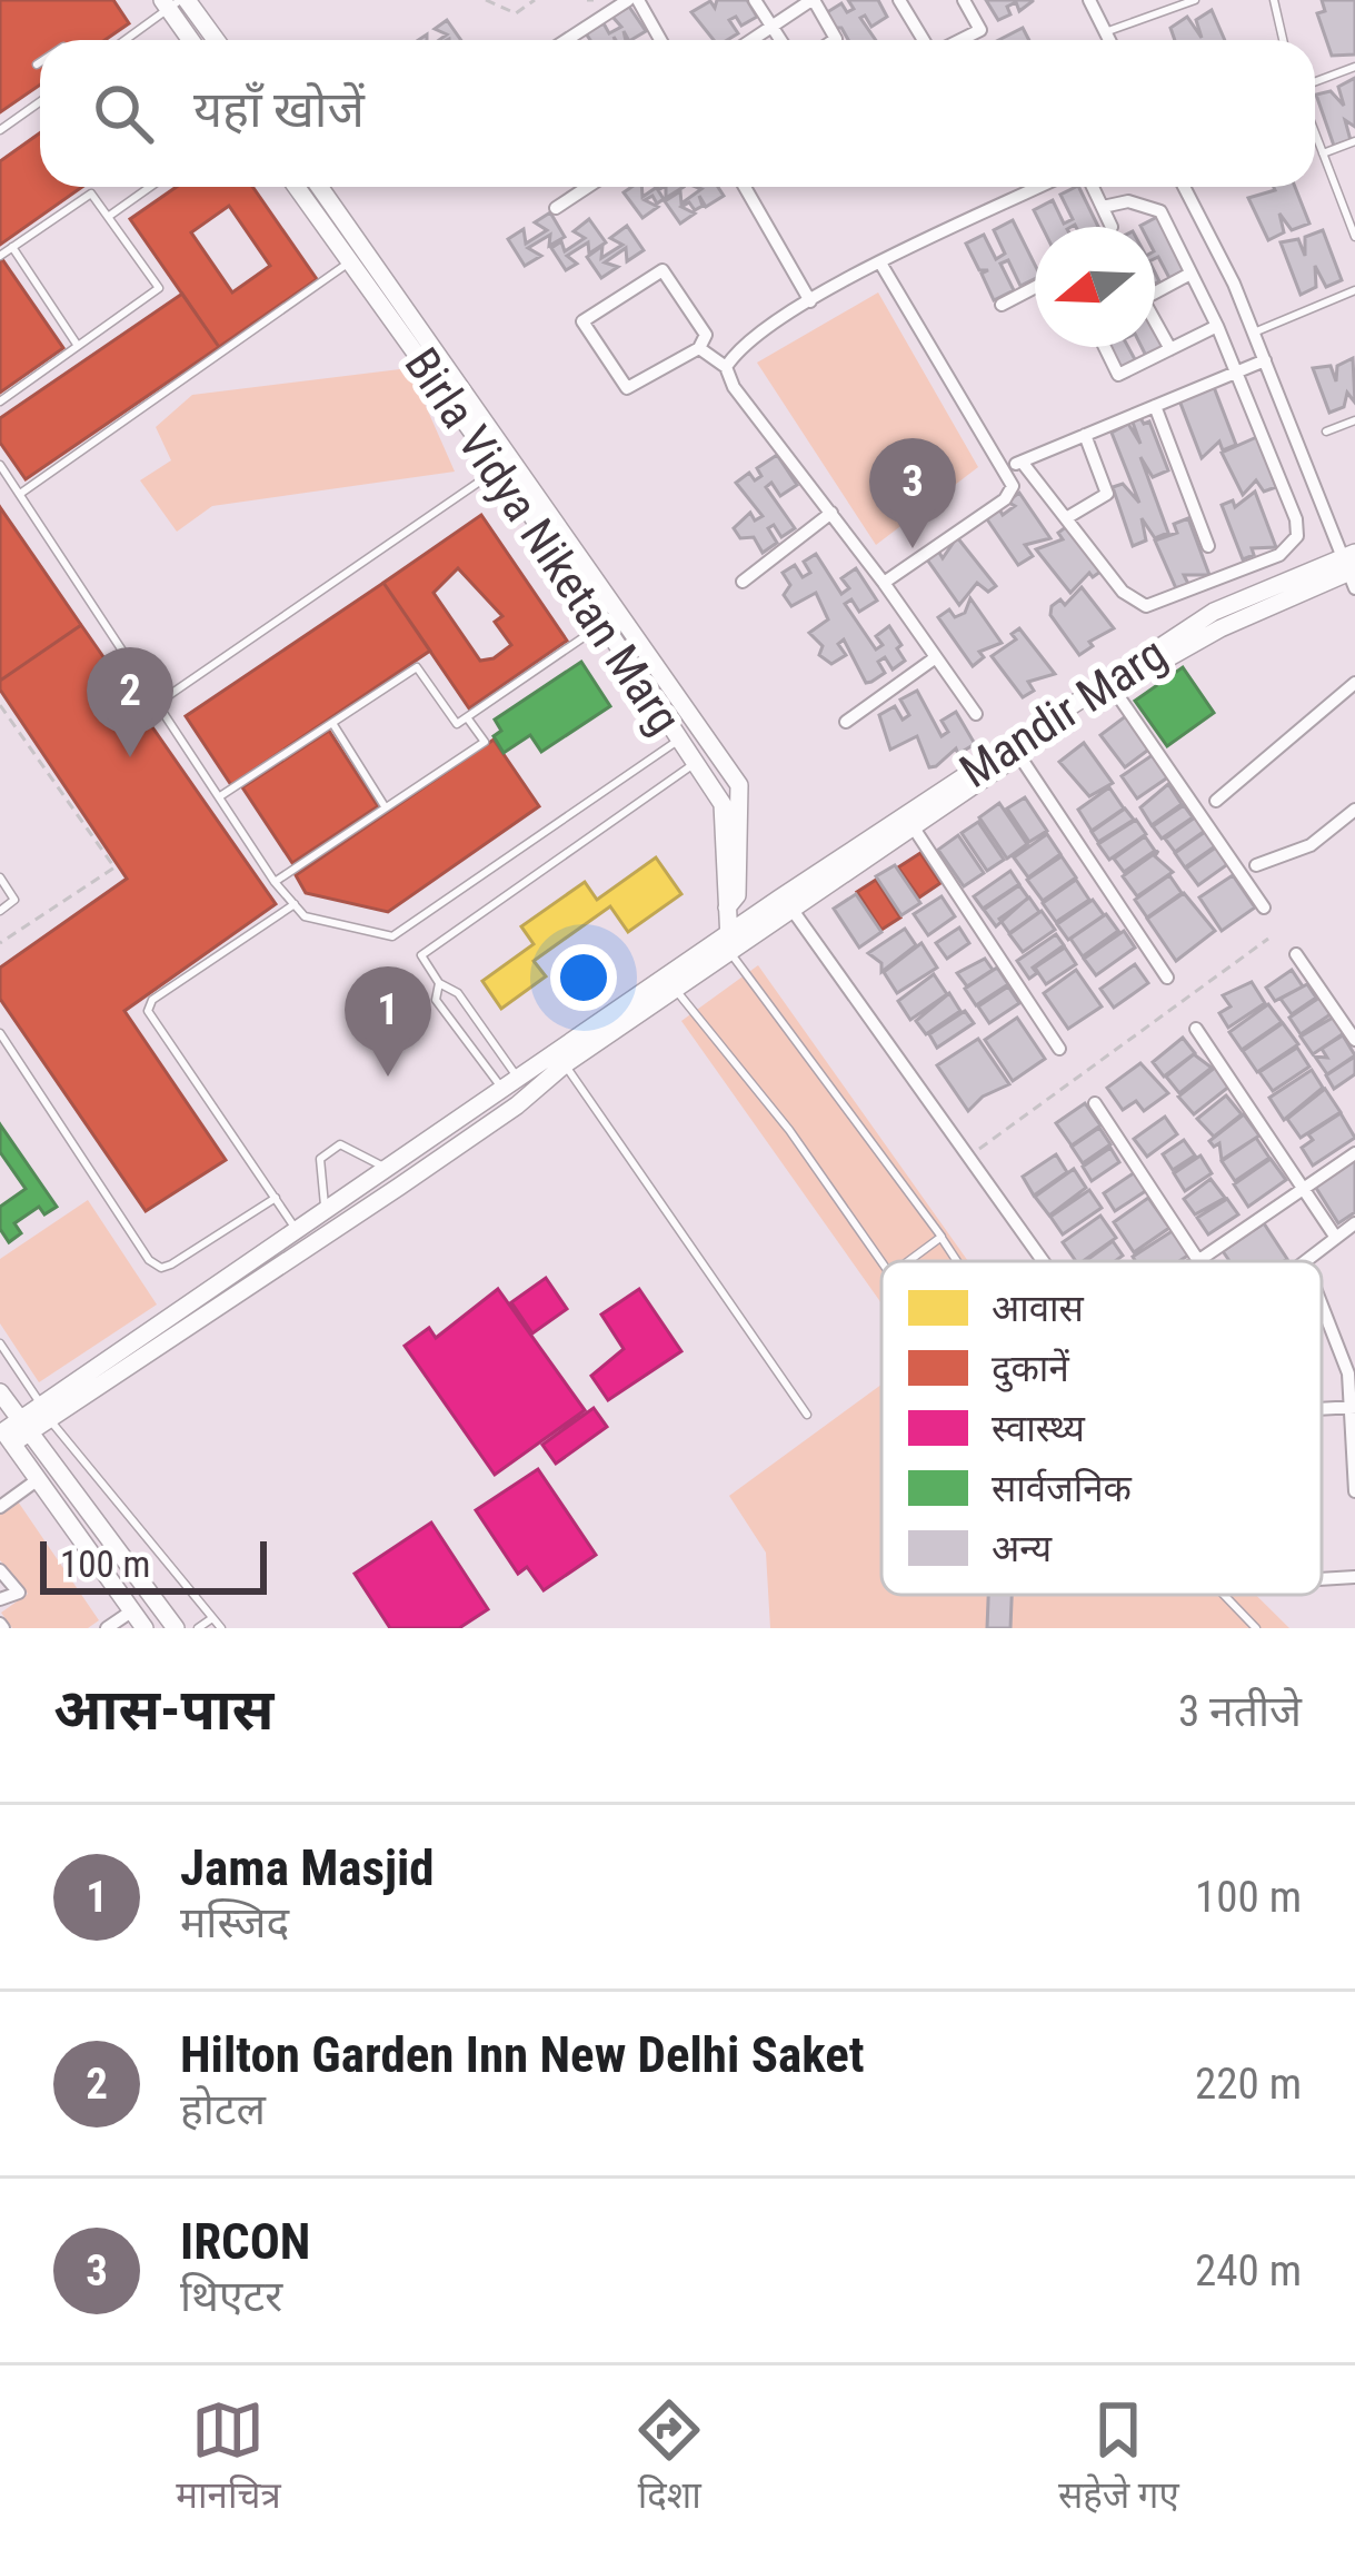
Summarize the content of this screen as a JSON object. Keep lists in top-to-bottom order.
{
  "streets": {
    "main road": ["Birla Vidya Niketan Marg", "Mandir Marg"]
  },
  "legend": [
    "आवास",
    "दुकानें",
    "स्वास्थ्य",
    "सार्वजनिक",
    "अन्य"
  ],
  "scale_bar": "100 m",
  "north": "left",
  "page": {
    "search": "यहाँ खोजें",
    "pins": ["3", "2", "1"],
    "scale": "100 m",
    "heading": ["आस-पास", "3 नतीजे"],
    "list": [
      {
        "mark": "1",
        "name": "Jama Masjid",
        "note": "मस्जिद",
        "value": "100 m"
      },
      {
        "mark": "2",
        "name": "Hilton Garden Inn New Delhi Saket",
        "note": "होटल",
        "value": "220 m"
      },
      {
        "mark": "3",
        "name": "IRCON",
        "note": "थिएटर",
        "value": "240 m"
      }
    ],
    "nav": ["मानचित्र", "दिशा", "सहेजे गए"]
  }
}
